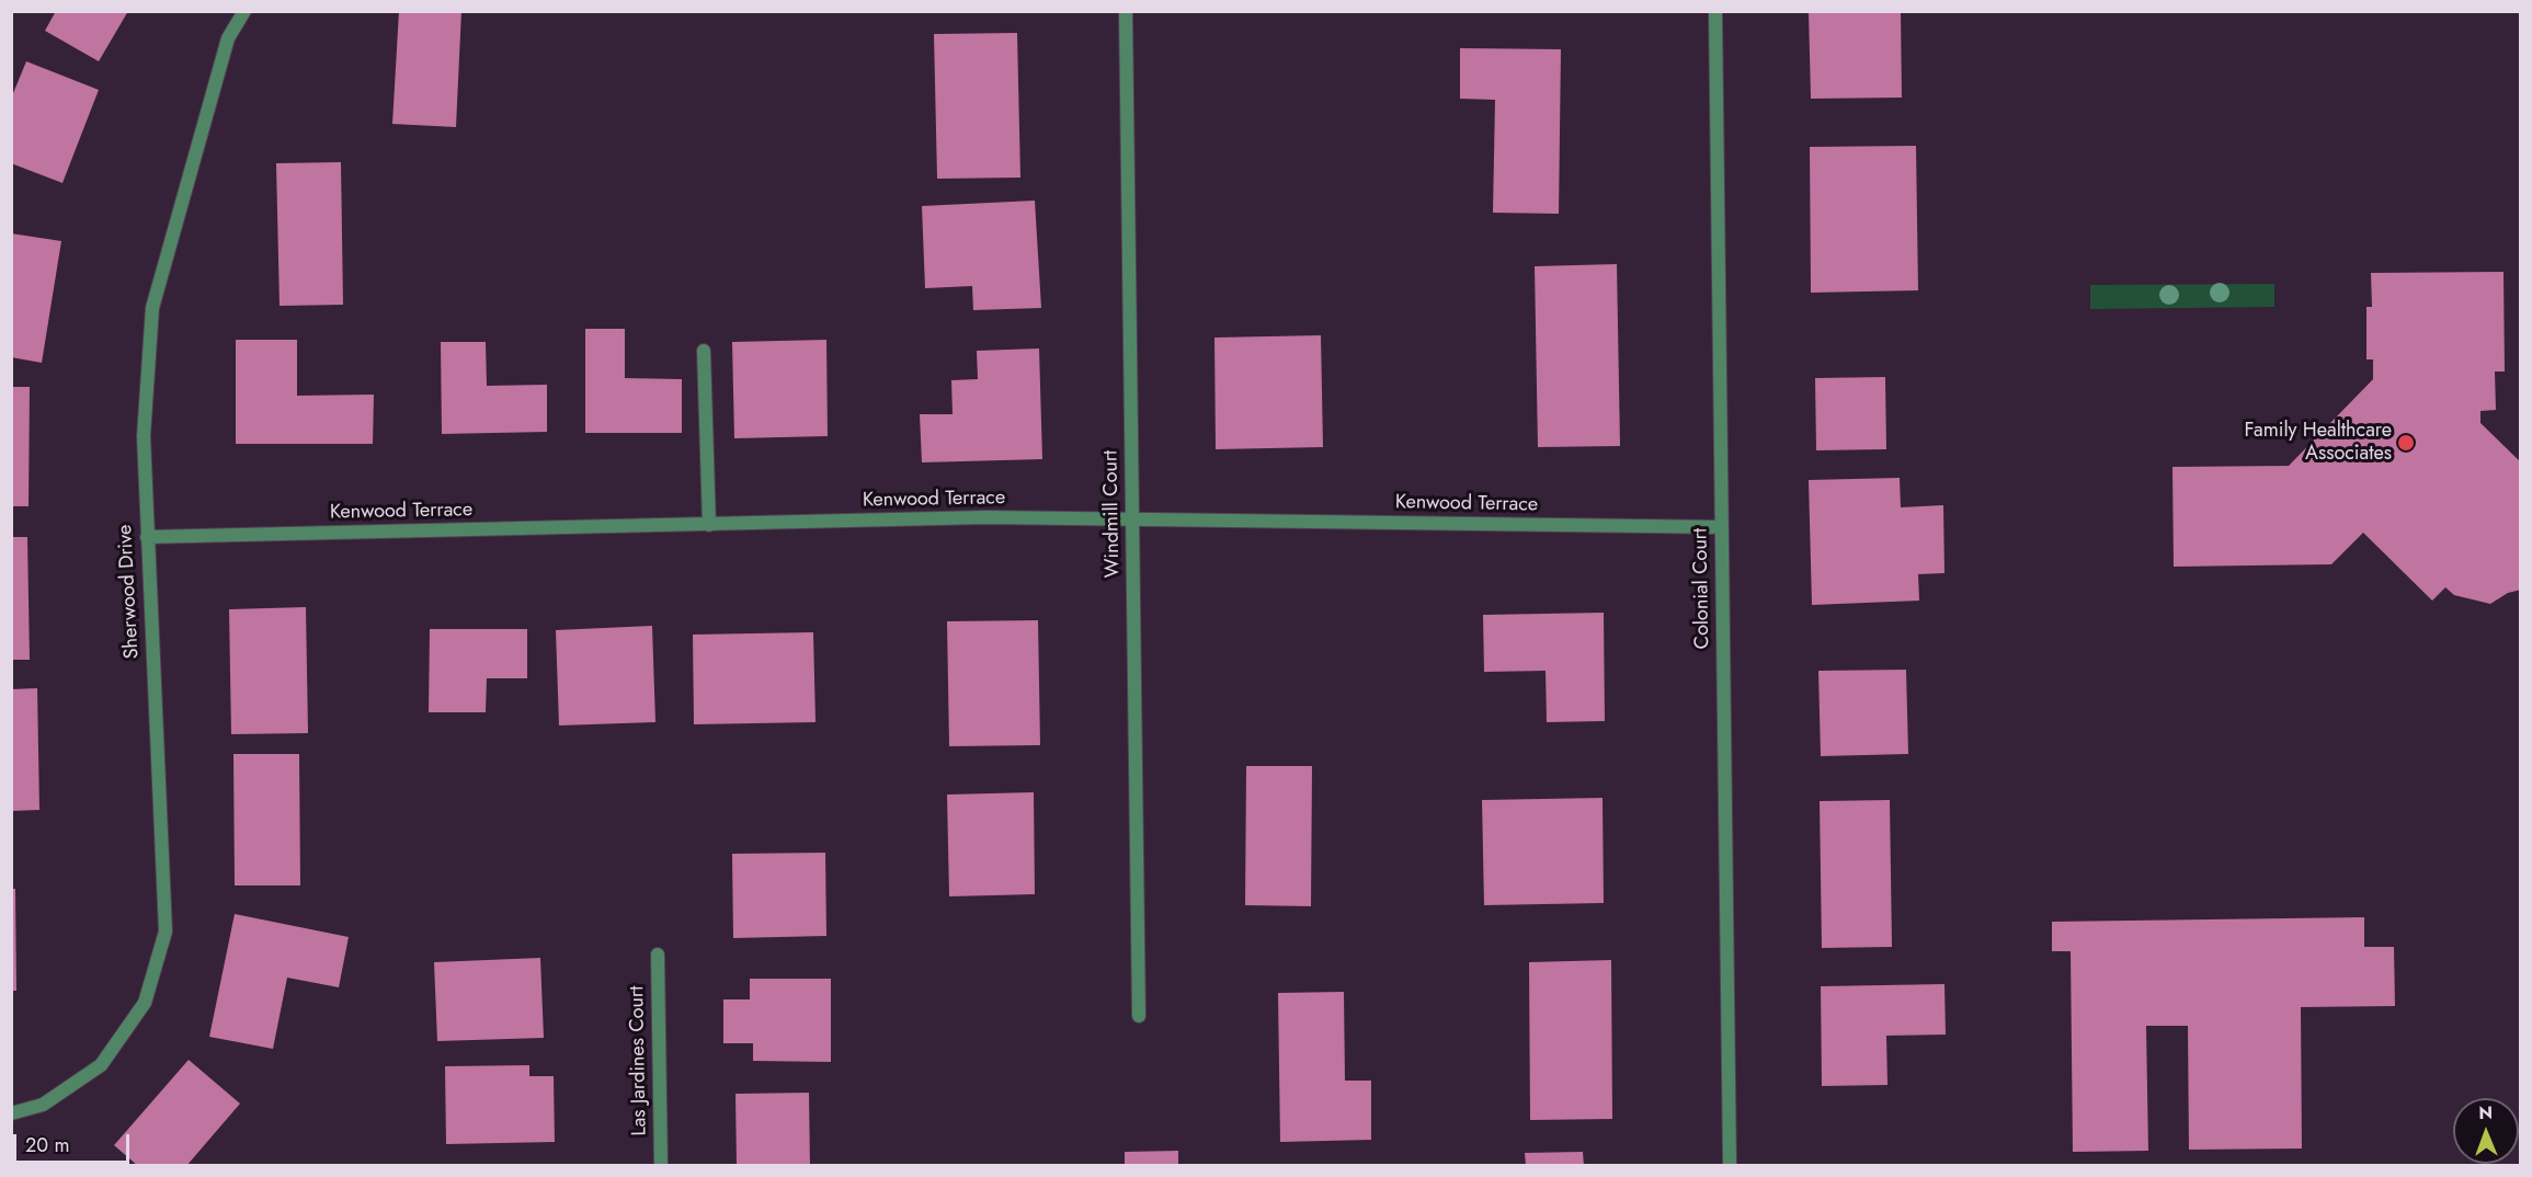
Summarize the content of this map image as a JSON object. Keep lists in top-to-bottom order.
{
  "streets": {
    "street": [
      "Kenwood Terrace",
      "Windmill Court",
      "Colonial Court",
      "Sherwood Drive",
      "Las Jardines Court"
    ]
  },
  "crossings": [
    ["Kenwood Terrace", "Windmill Court"],
    ["Kenwood Terrace", "Colonial Court"],
    ["Kenwood Terrace", "Sherwood Drive"]
  ],
  "places": ["Family Healthcare Associates"],
  "scale_bar": "20 m",
  "north": "top"
}
